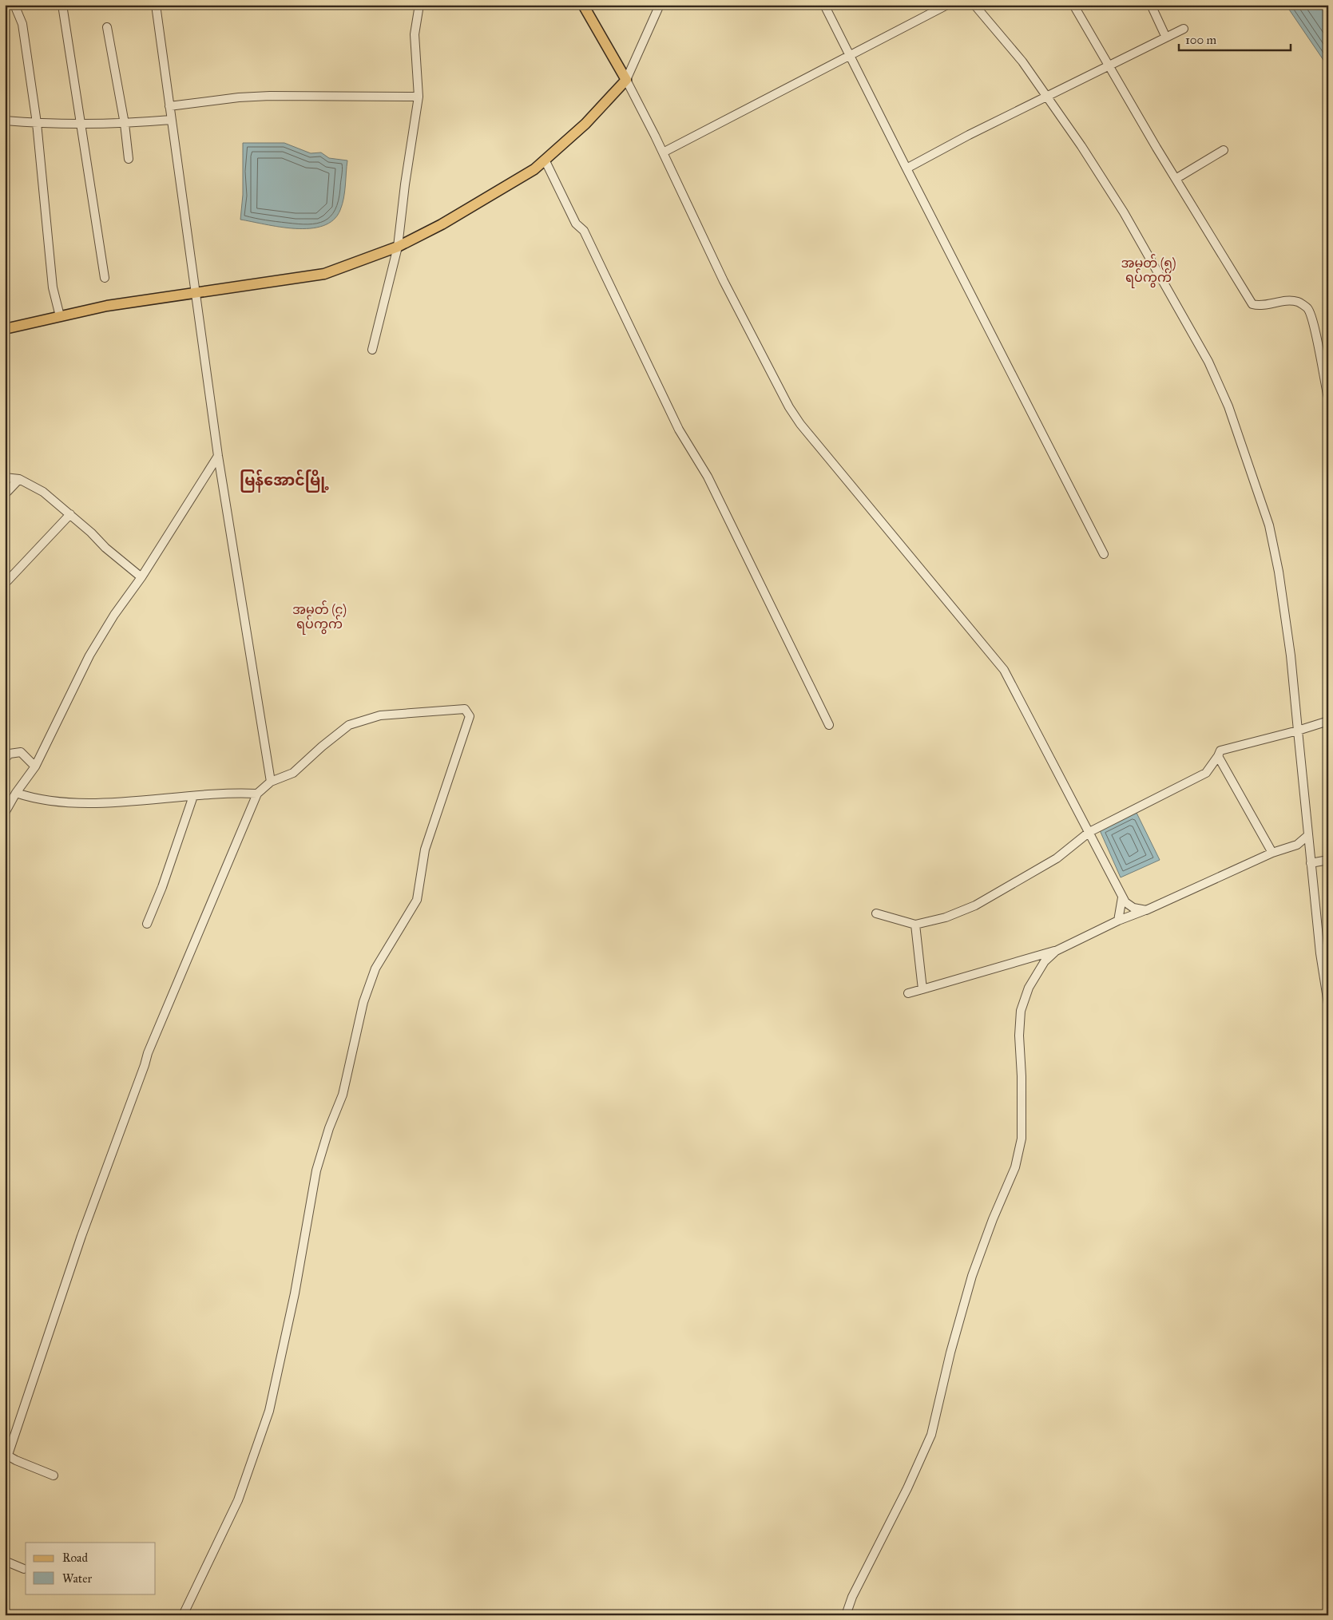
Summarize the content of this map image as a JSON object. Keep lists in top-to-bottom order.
{
  "districts": ["အမှတ် (၅) ရပ်ကွက်", "မြန်အောင်မြို့", "အမှတ် (၄) ရပ်ကွက်"],
  "legend": ["Road", "Water"],
  "scale_bar": "100 m"
}
